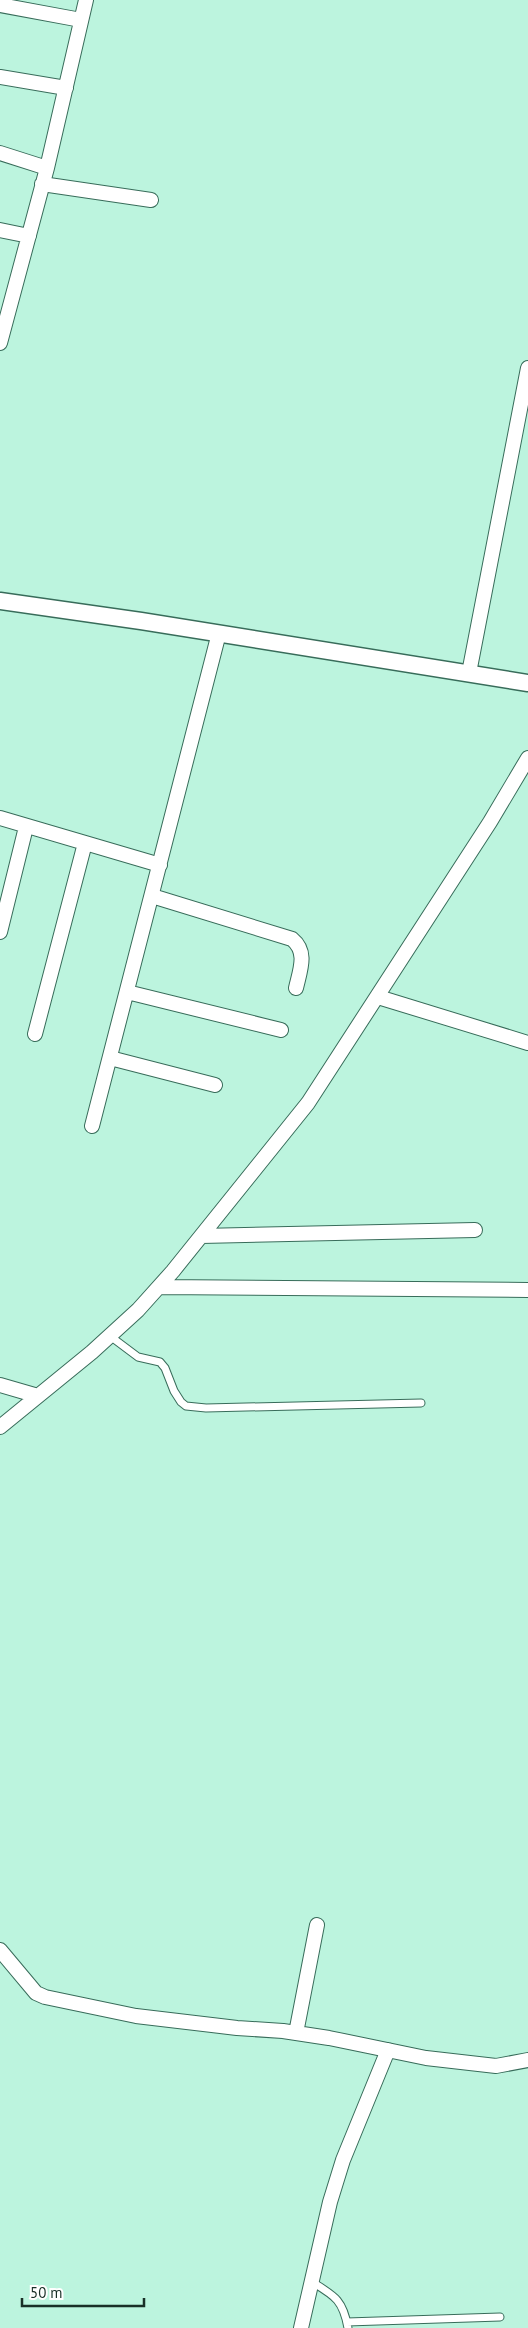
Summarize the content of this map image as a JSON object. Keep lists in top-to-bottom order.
{
  "scale_bar": "50 m"
}
